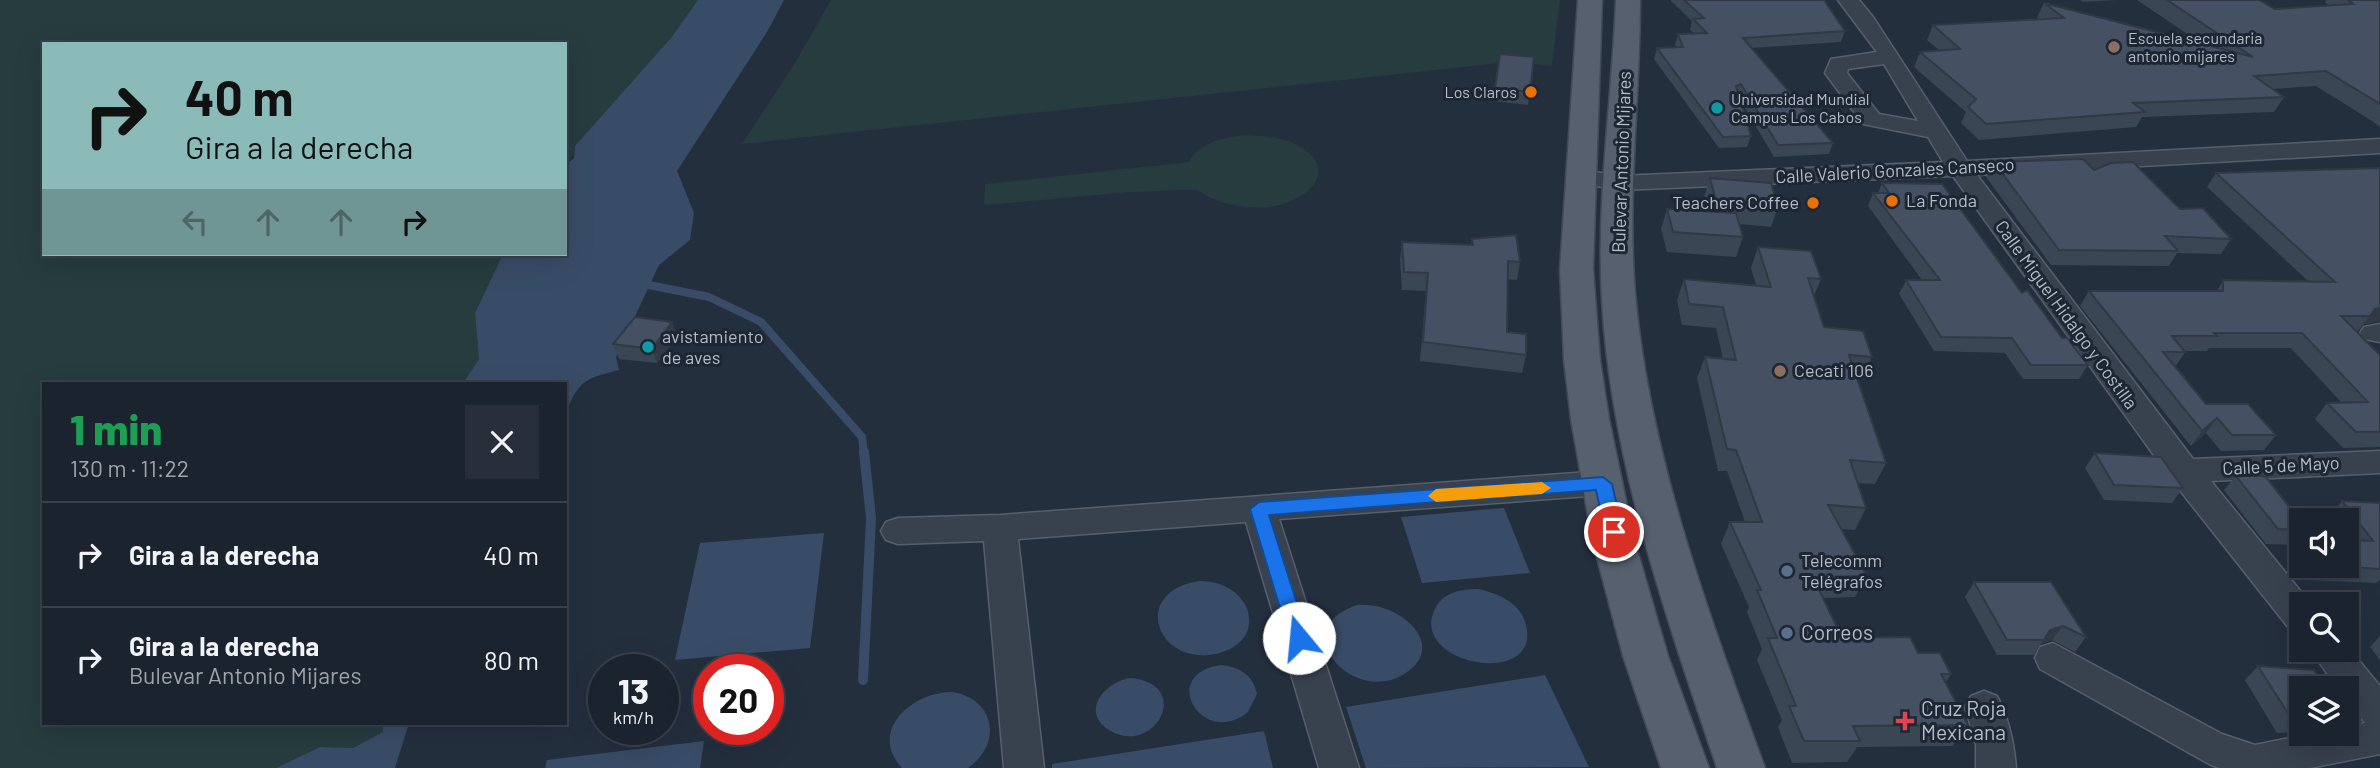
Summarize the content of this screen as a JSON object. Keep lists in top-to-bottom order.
{
  "streets": {
    "main road": ["Bulevar Antonio Mijares"],
    "street": ["Calle Valerio Gonzales Canseco", "Calle Miguel Hidalgo y Costilla", "Calle 5 de Mayo"]
  },
  "crossings": [
    ["Bulevar Antonio Mijares", "Calle Valerio Gonzales Canseco"],
    ["Calle Valerio Gonzales Canseco", "Calle Miguel Hidalgo y Costilla"],
    ["Calle Miguel Hidalgo y Costilla", "Calle 5 de Mayo"]
  ],
  "places": {
    "other": [
      "Escuela secundaria antonio mijares",
      "Los Claros",
      "Universidad Mundial Campus Los Cabos",
      "La Fonda",
      "Teachers Coffee",
      "avistamiento de aves",
      "Cecati 106",
      "Telecomm Telégrafos",
      "Correos"
    ],
    "health": ["Cruz Roja Mexicana"]
  },
  "page": {
    "turn": ["40 m", "Gira a la derecha"],
    "heading": ["1 min", "130 m · 11:22"],
    "list": [
      {
        "name": "Gira a la derecha",
        "value": "40 m"
      },
      {
        "name": "Gira a la derecha",
        "note": "Bulevar Antonio Mijares",
        "value": "80 m"
      }
    ],
    "speed": "13 km/h",
    "limit": "20"
  }
}
